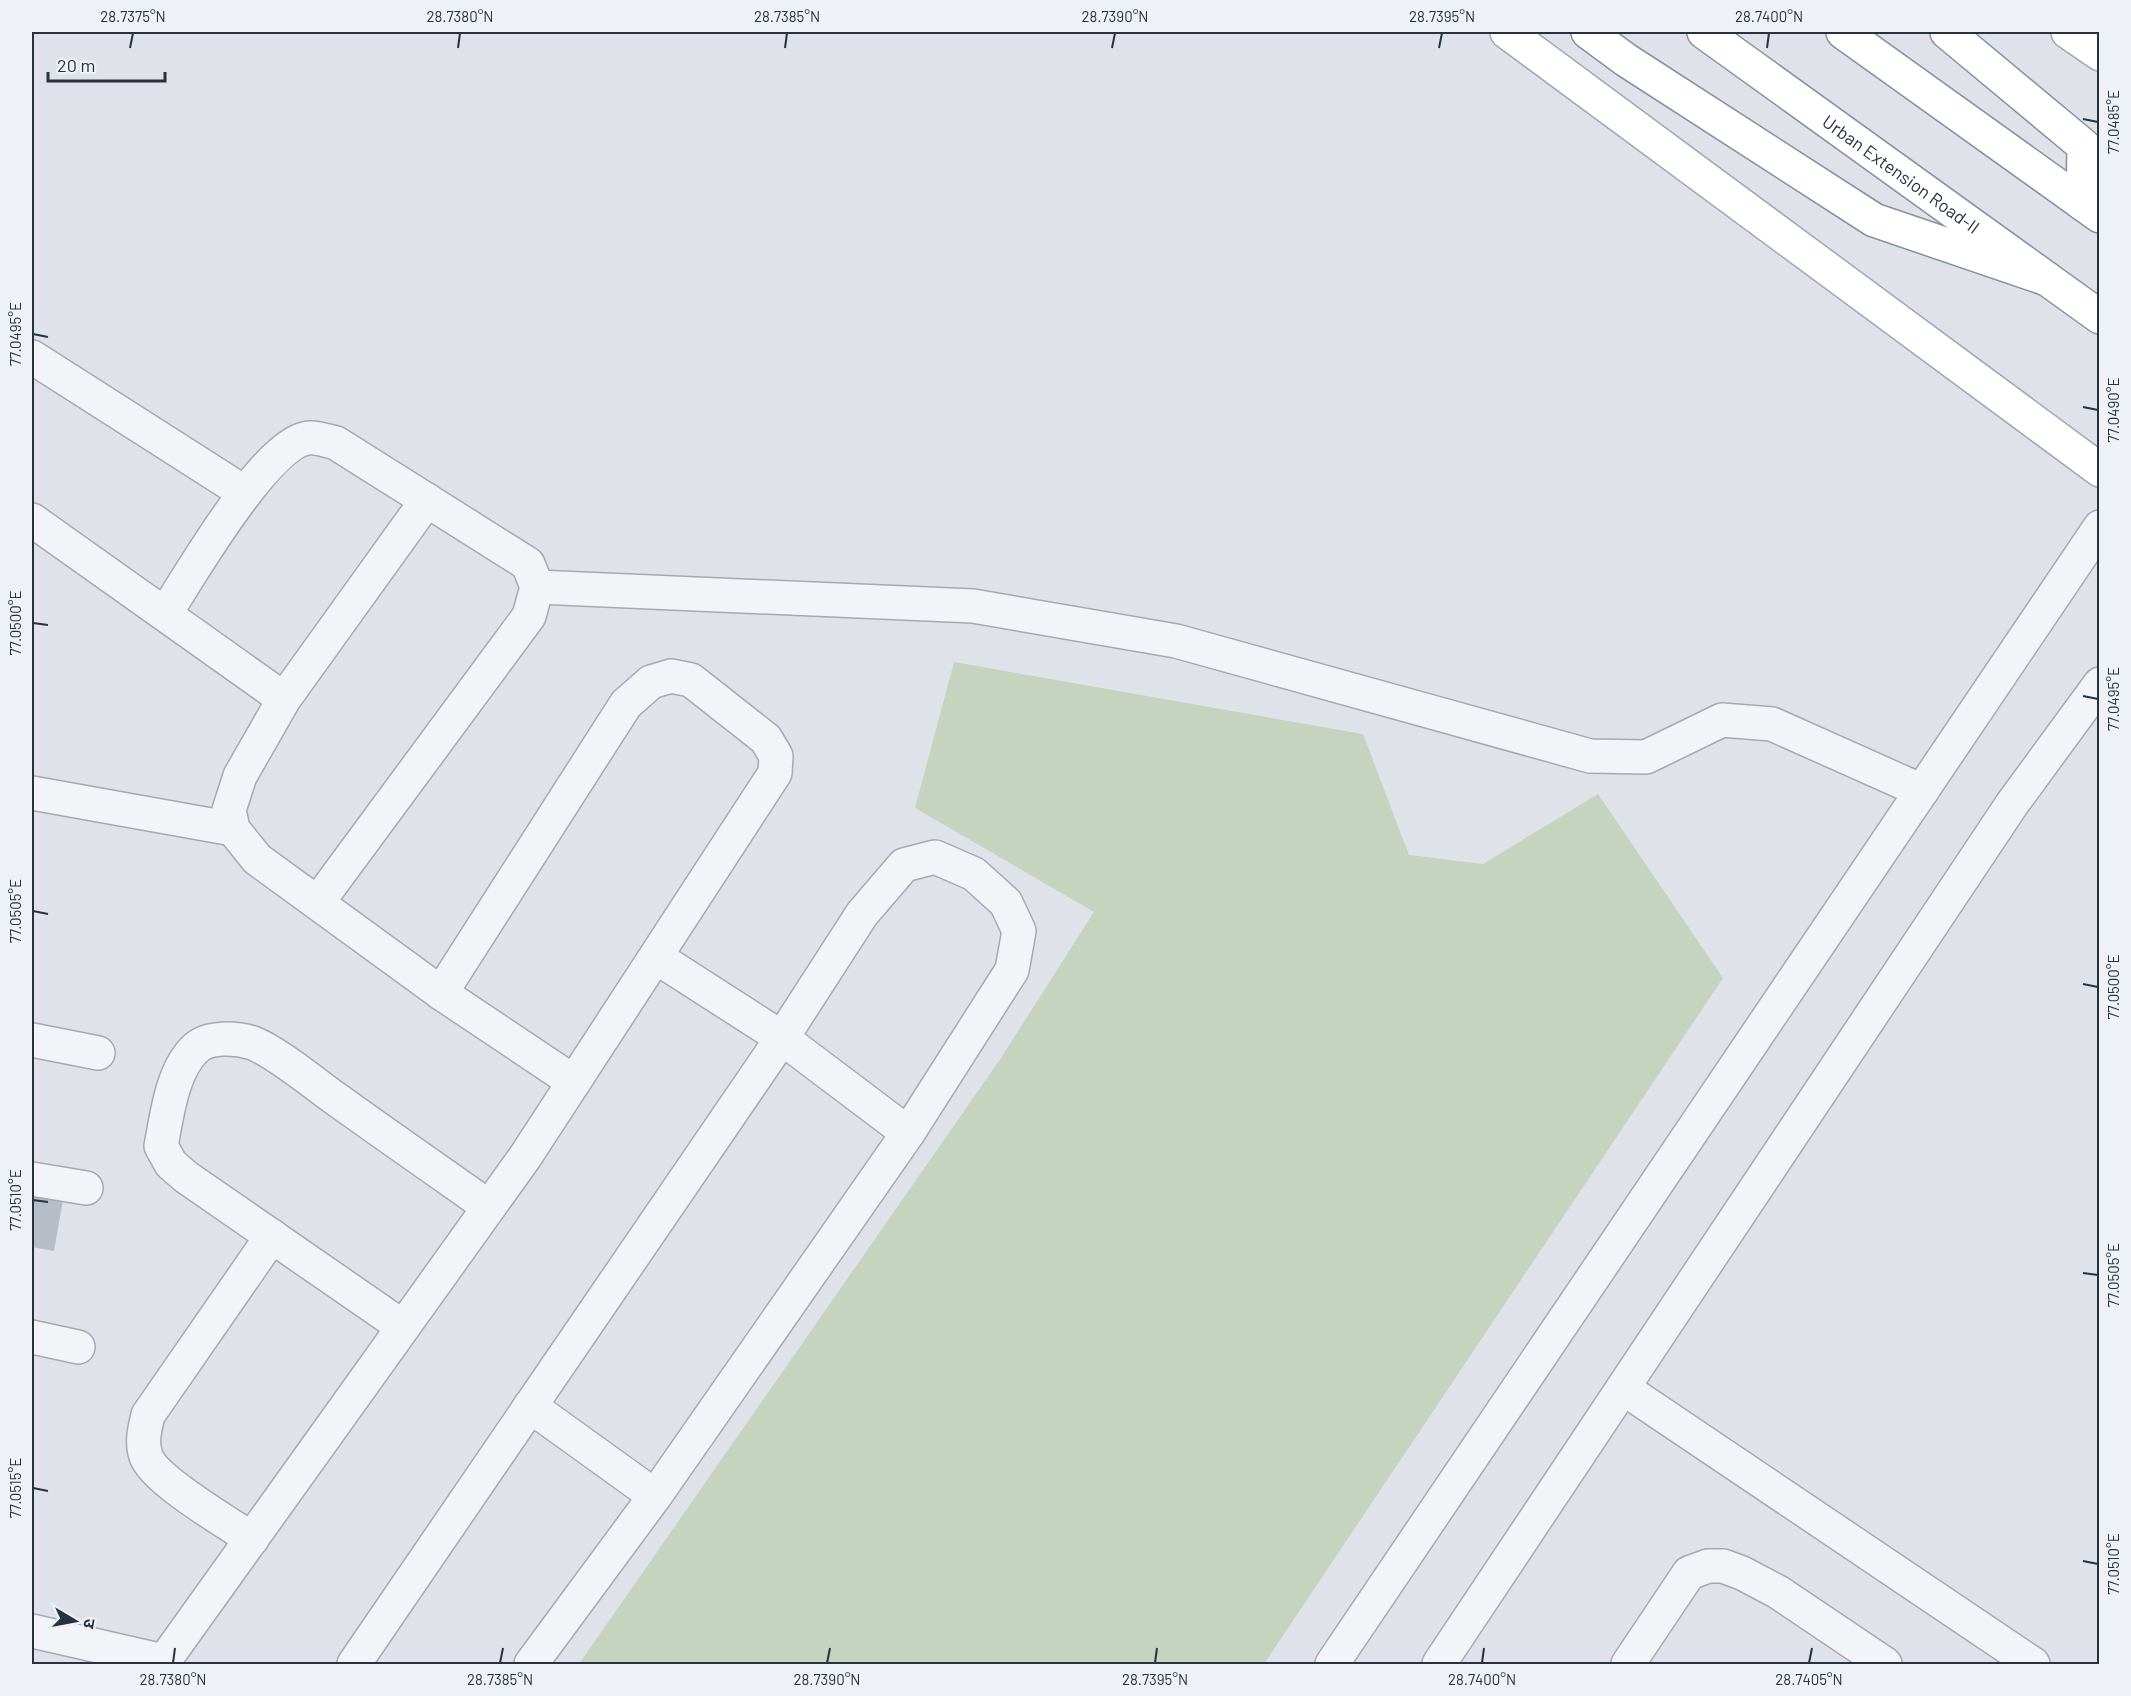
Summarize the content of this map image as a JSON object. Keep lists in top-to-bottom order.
{
  "streets": {
    "main road": ["Urban Extension Road-II"]
  },
  "scale_bar": "20 m",
  "north": "right",
  "coordinates": [
    "28.7375°N",
    "28.7380°N",
    "28.7385°N",
    "28.7390°N",
    "28.7395°N",
    "28.7400°N",
    "77.0485°E",
    "77.0495°E",
    "77.0490°E",
    "77.0500°E",
    "77.0505°E",
    "77.0510°E",
    "77.0515°E",
    "28.7405°N"
  ]
}
